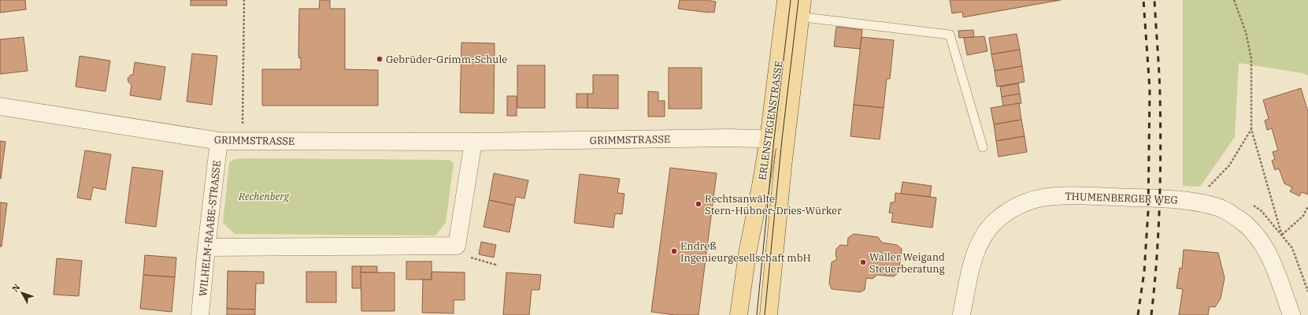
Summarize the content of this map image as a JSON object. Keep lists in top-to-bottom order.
{
  "streets": {
    "main road": ["ERLENSTEGENSTRASSE"],
    "street": ["GRIMMSTRASSE", "THUMENBERGER WEG", "WILHELM-RAABE-STRASSE"]
  },
  "crossings": [
    ["ERLENSTEGENSTRASSE", "GRIMMSTRASSE"],
    ["GRIMMSTRASSE", "WILHELM-RAABE-STRASSE"]
  ],
  "parks": ["Rechenberg"],
  "places": [
    "Gebrüder-Grimm-Schule",
    "Rechtsanwälte Stern-Hübner-Dries-Würker",
    "Endreß Ingenieurgesellschaft mbH",
    "Waller Weigand Steuerberatung"
  ],
  "north": "top left"
}
